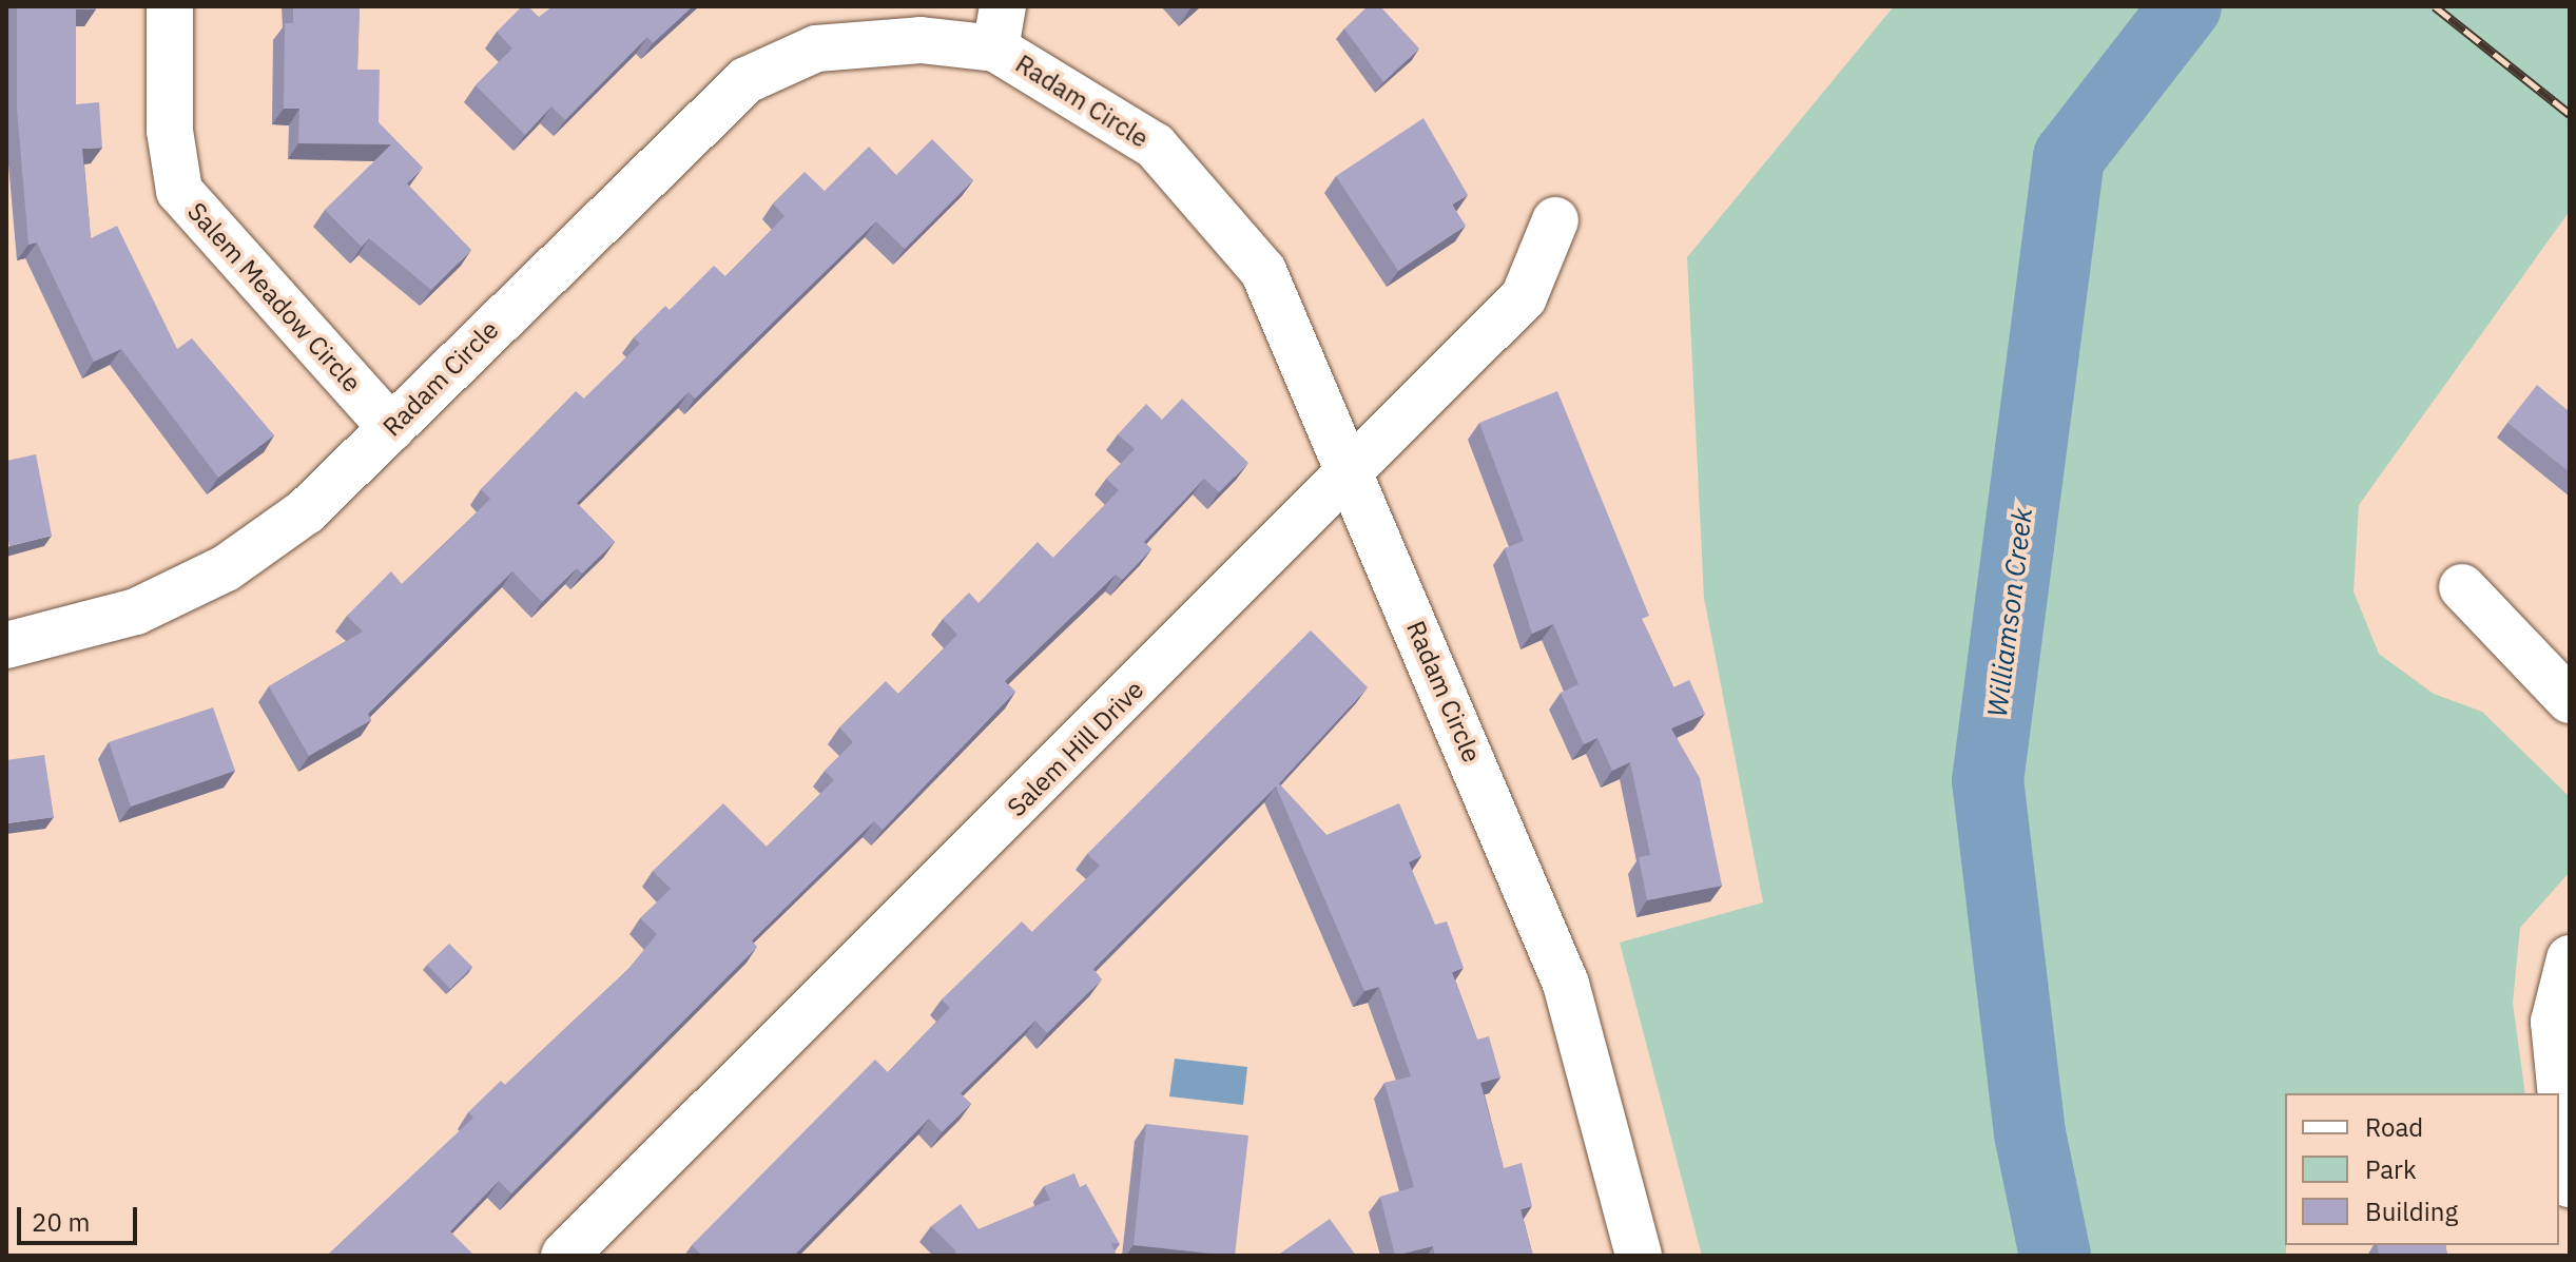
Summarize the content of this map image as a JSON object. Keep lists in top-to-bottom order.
{
  "streets": {
    "street": ["Radam Circle", "Salem Meadow Circle", "Salem Hill Drive"]
  },
  "crossings": [
    ["Radam Circle", "Salem Meadow Circle"],
    ["Radam Circle", "Salem Hill Drive"]
  ],
  "water": ["Williamson Creek"],
  "legend": ["Road", "Park", "Building"],
  "scale_bar": "20 m"
}
